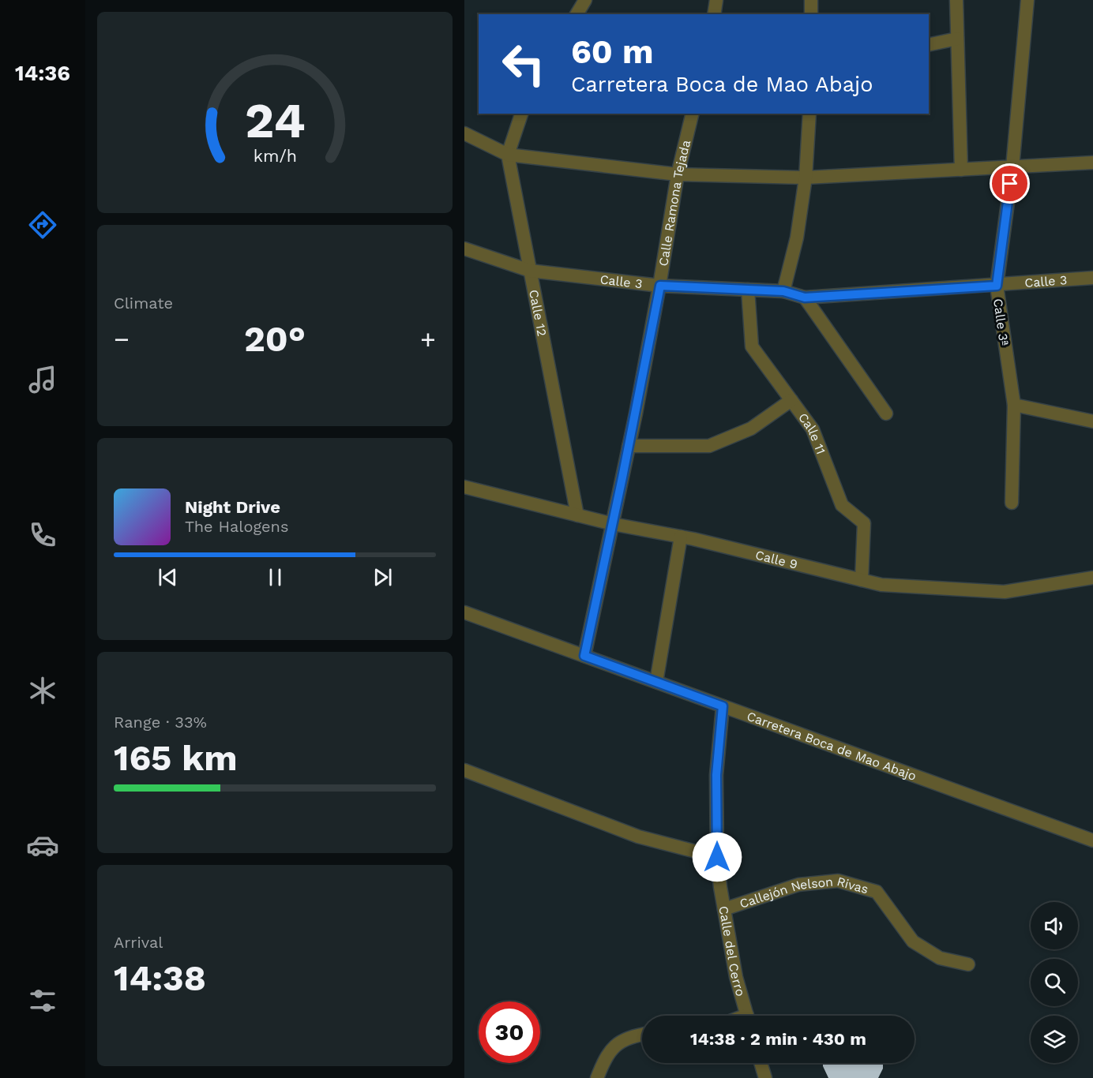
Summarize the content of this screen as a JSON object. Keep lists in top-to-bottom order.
{
  "streets": {
    "street": [
      "Calle Ramona Tejada",
      "Calle 3",
      "Calle 12",
      "Calle 3ª",
      "Calle 11",
      "Calle 9",
      "Carretera Boca de Mao Abajo",
      "Callejón Nelson Rivas",
      "Calle del Cerro"
    ]
  },
  "crossings": [
    ["Calle Ramona Tejada", "Calle 3"],
    ["Calle Ramona Tejada", "Calle 9"],
    ["Calle Ramona Tejada", "Carretera Boca de Mao Abajo"],
    ["Calle 3", "Calle 12"],
    ["Calle 3", "Calle 3ª"],
    ["Calle 3", "Calle 11"],
    ["Calle 12", "Calle 9"],
    ["Calle 11", "Calle 9"],
    ["Carretera Boca de Mao Abajo", "Calle del Cerro"],
    ["Callejón Nelson Rivas", "Calle del Cerro"]
  ],
  "page": {
    "tabs": "14:36",
    "turn": ["60 m", "Carretera Boca de Mao Abajo"],
    "tile": [
      "Climate",
      ["Range · 33%", "165 km"],
      ["Arrival", "14:38"]
    ],
    "heat": ["−", "20°", "+"],
    "song": ["Night Drive", "The Halogens"],
    "limit": "30",
    "trip": "14:38 · 2 min · 430 m",
    "gauge": ["24", "km/h"]
  }
}
